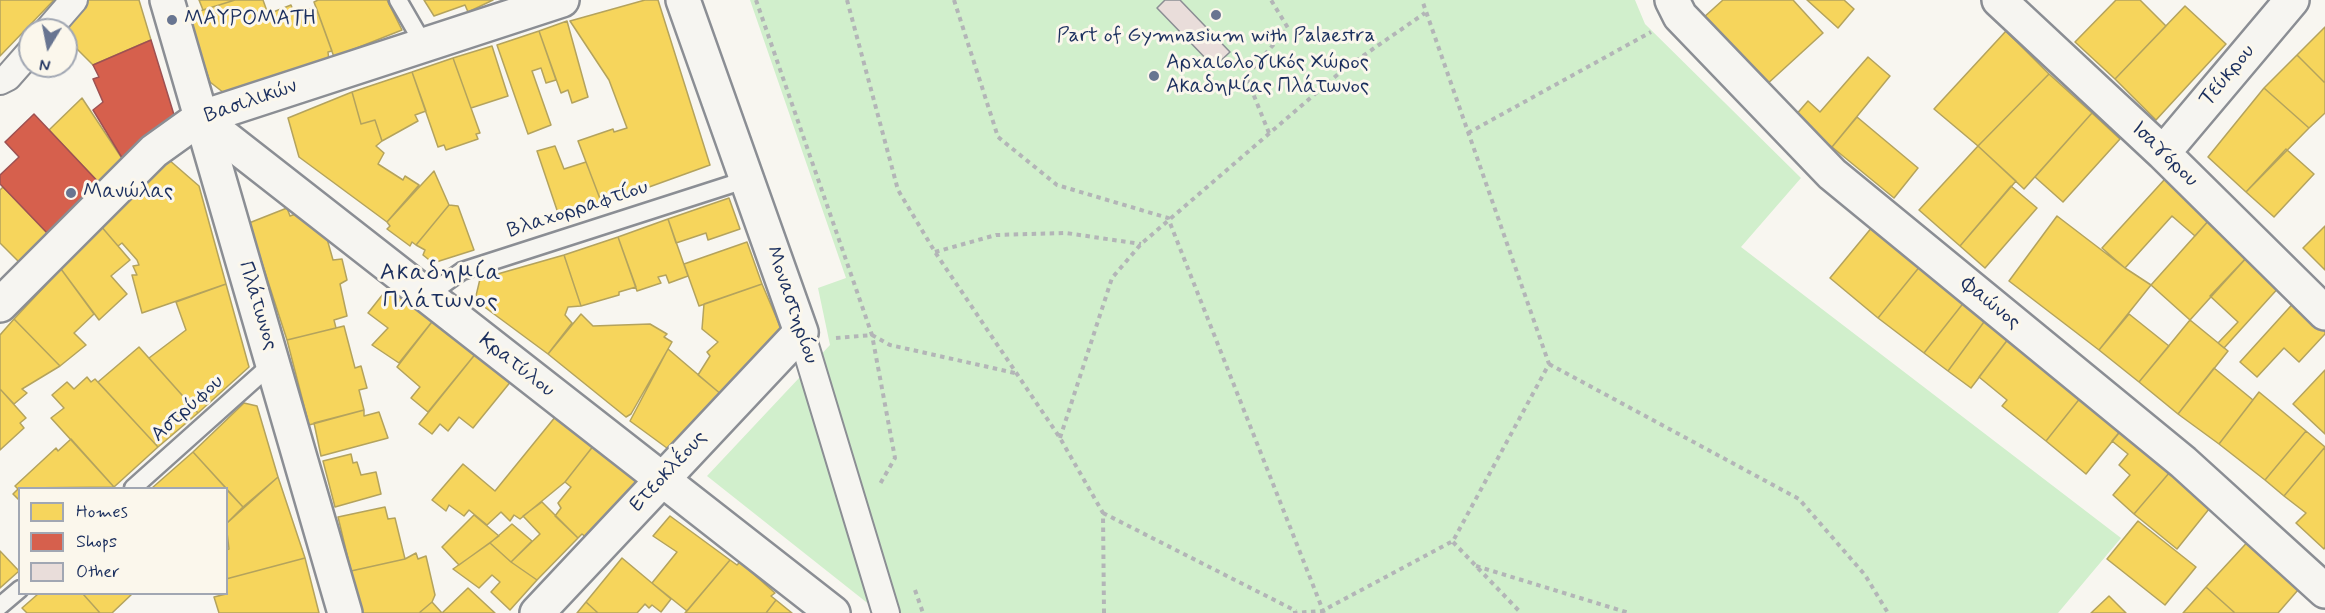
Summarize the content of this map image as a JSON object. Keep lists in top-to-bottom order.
{
  "streets": {
    "street": [
      "Τεύκρου",
      "Βασιλικών",
      "Ισαγόρου",
      "Φαώνος",
      "Μοναστηρίου",
      "Πλάτωνος",
      "Κρατύλου",
      "Ετεοκλέους"
    ],
    "lane": ["Βλαχορραφτίου", "Αστρύφου"]
  },
  "crossings": [
    ["Τεύκρου", "Ισαγόρου"],
    ["Βασιλικών", "Πλάτωνος"],
    ["Βασιλικών", "Κρατύλου"],
    ["Βλαχορραφτίου", "Μοναστηρίου"],
    ["Βλαχορραφτίου", "Κρατύλου"],
    ["Μοναστηρίου", "Ετεοκλέους"],
    ["Πλάτωνος", "Κρατύλου"],
    ["Πλάτωνος", "Αστρύφου"],
    ["Κρατύλου", "Ετεοκλέους"]
  ],
  "districts": ["Ακαδημία Πλάτωνος"],
  "places": [
    "Part of Gymnasium with Palaestra",
    "ΜΑΥΡΟΜΑΤΗ",
    "Αρχαιολογικός Χώρος Ακαδημίας Πλάτωνος",
    "Μανώλας"
  ],
  "legend": ["Homes", "Shops", "Other"],
  "north": "bottom"
}
